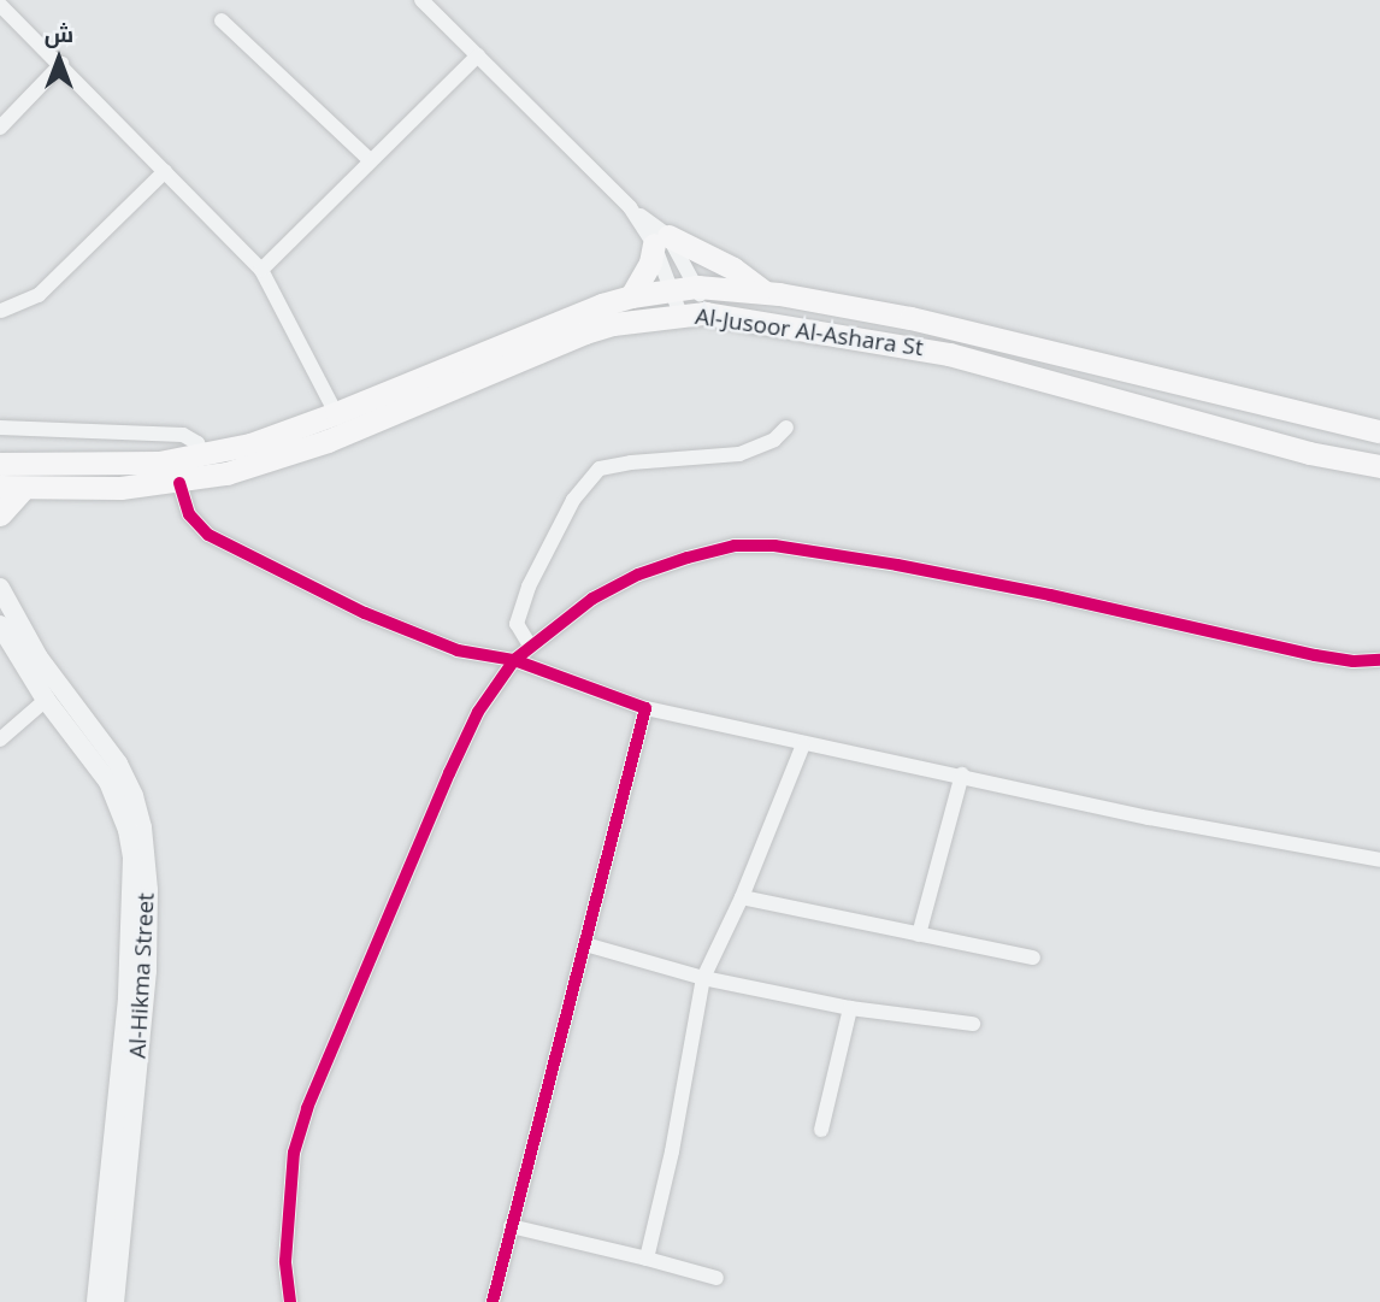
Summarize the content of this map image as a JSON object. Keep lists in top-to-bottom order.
{
  "streets": {
    "main road": ["Al-Jusoor Al-Ashara St"],
    "street": ["Al-Hikma Street"]
  },
  "north": "top"
}
